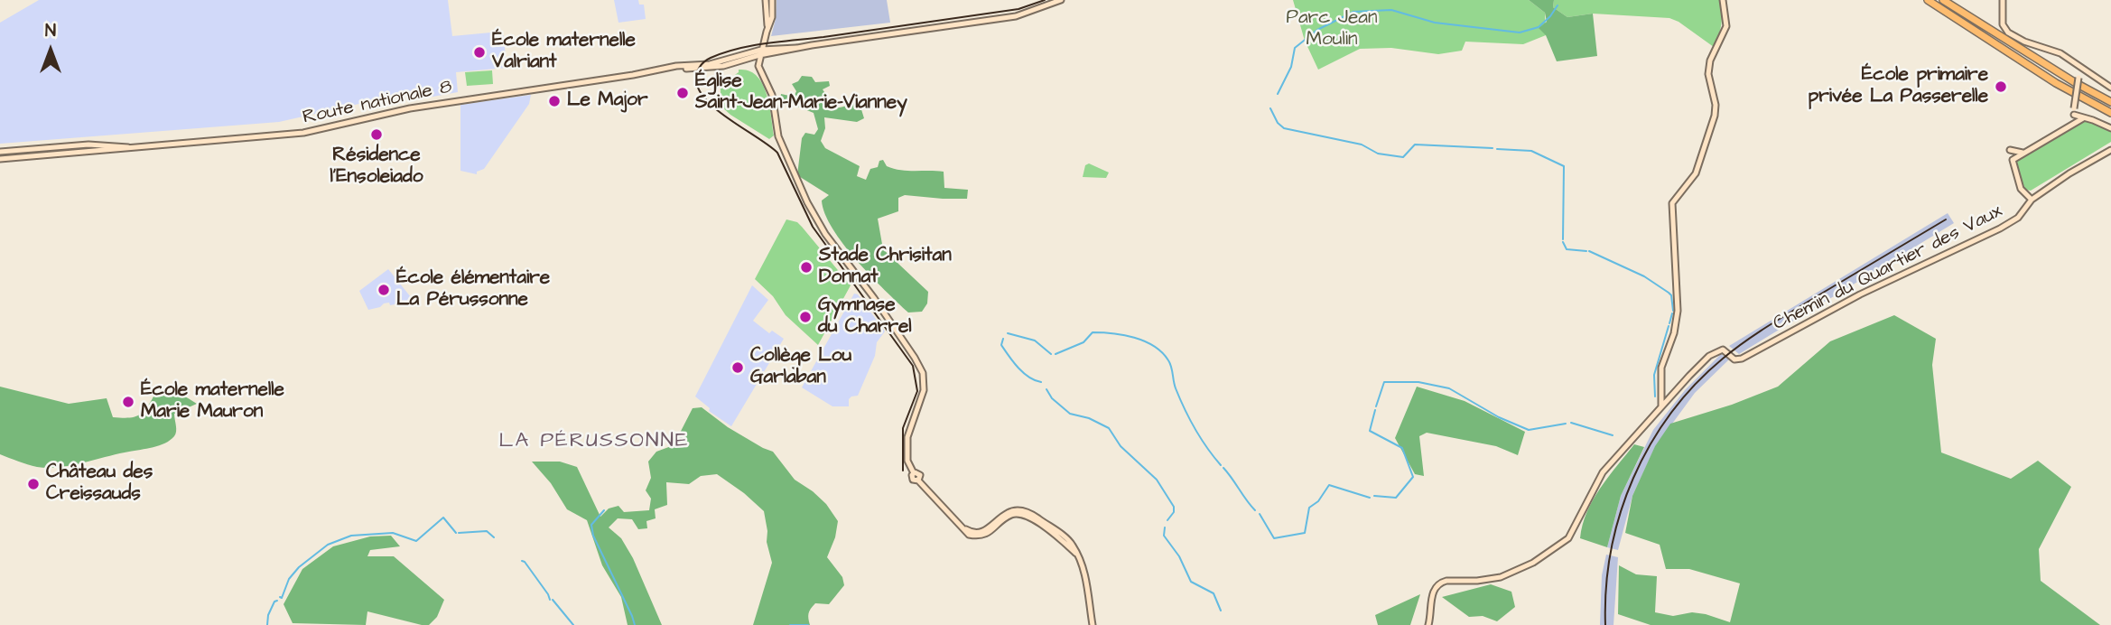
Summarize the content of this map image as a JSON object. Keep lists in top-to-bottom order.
{
  "streets": {
    "street": ["Route nationale 8", "Chemin du Quartier des Vaux"]
  },
  "districts": ["LA PÉRUSSONNE"],
  "parks": ["Parc Jean Moulin"],
  "places": [
    "École maternelle Valriant",
    "École primaire privée La Passerelle",
    "Église Saint-Jean-Marie-Vianney",
    "Le Major",
    "Résidence l'Ensoleiado",
    "Stade Chrisitan Donnat",
    "École élémentaire La Pérussonne",
    "Gymnase du Charrel",
    "Collège Lou Garlaban",
    "École maternelle Marie Mauron",
    "Château des Creissauds"
  ],
  "north": "top"
}
